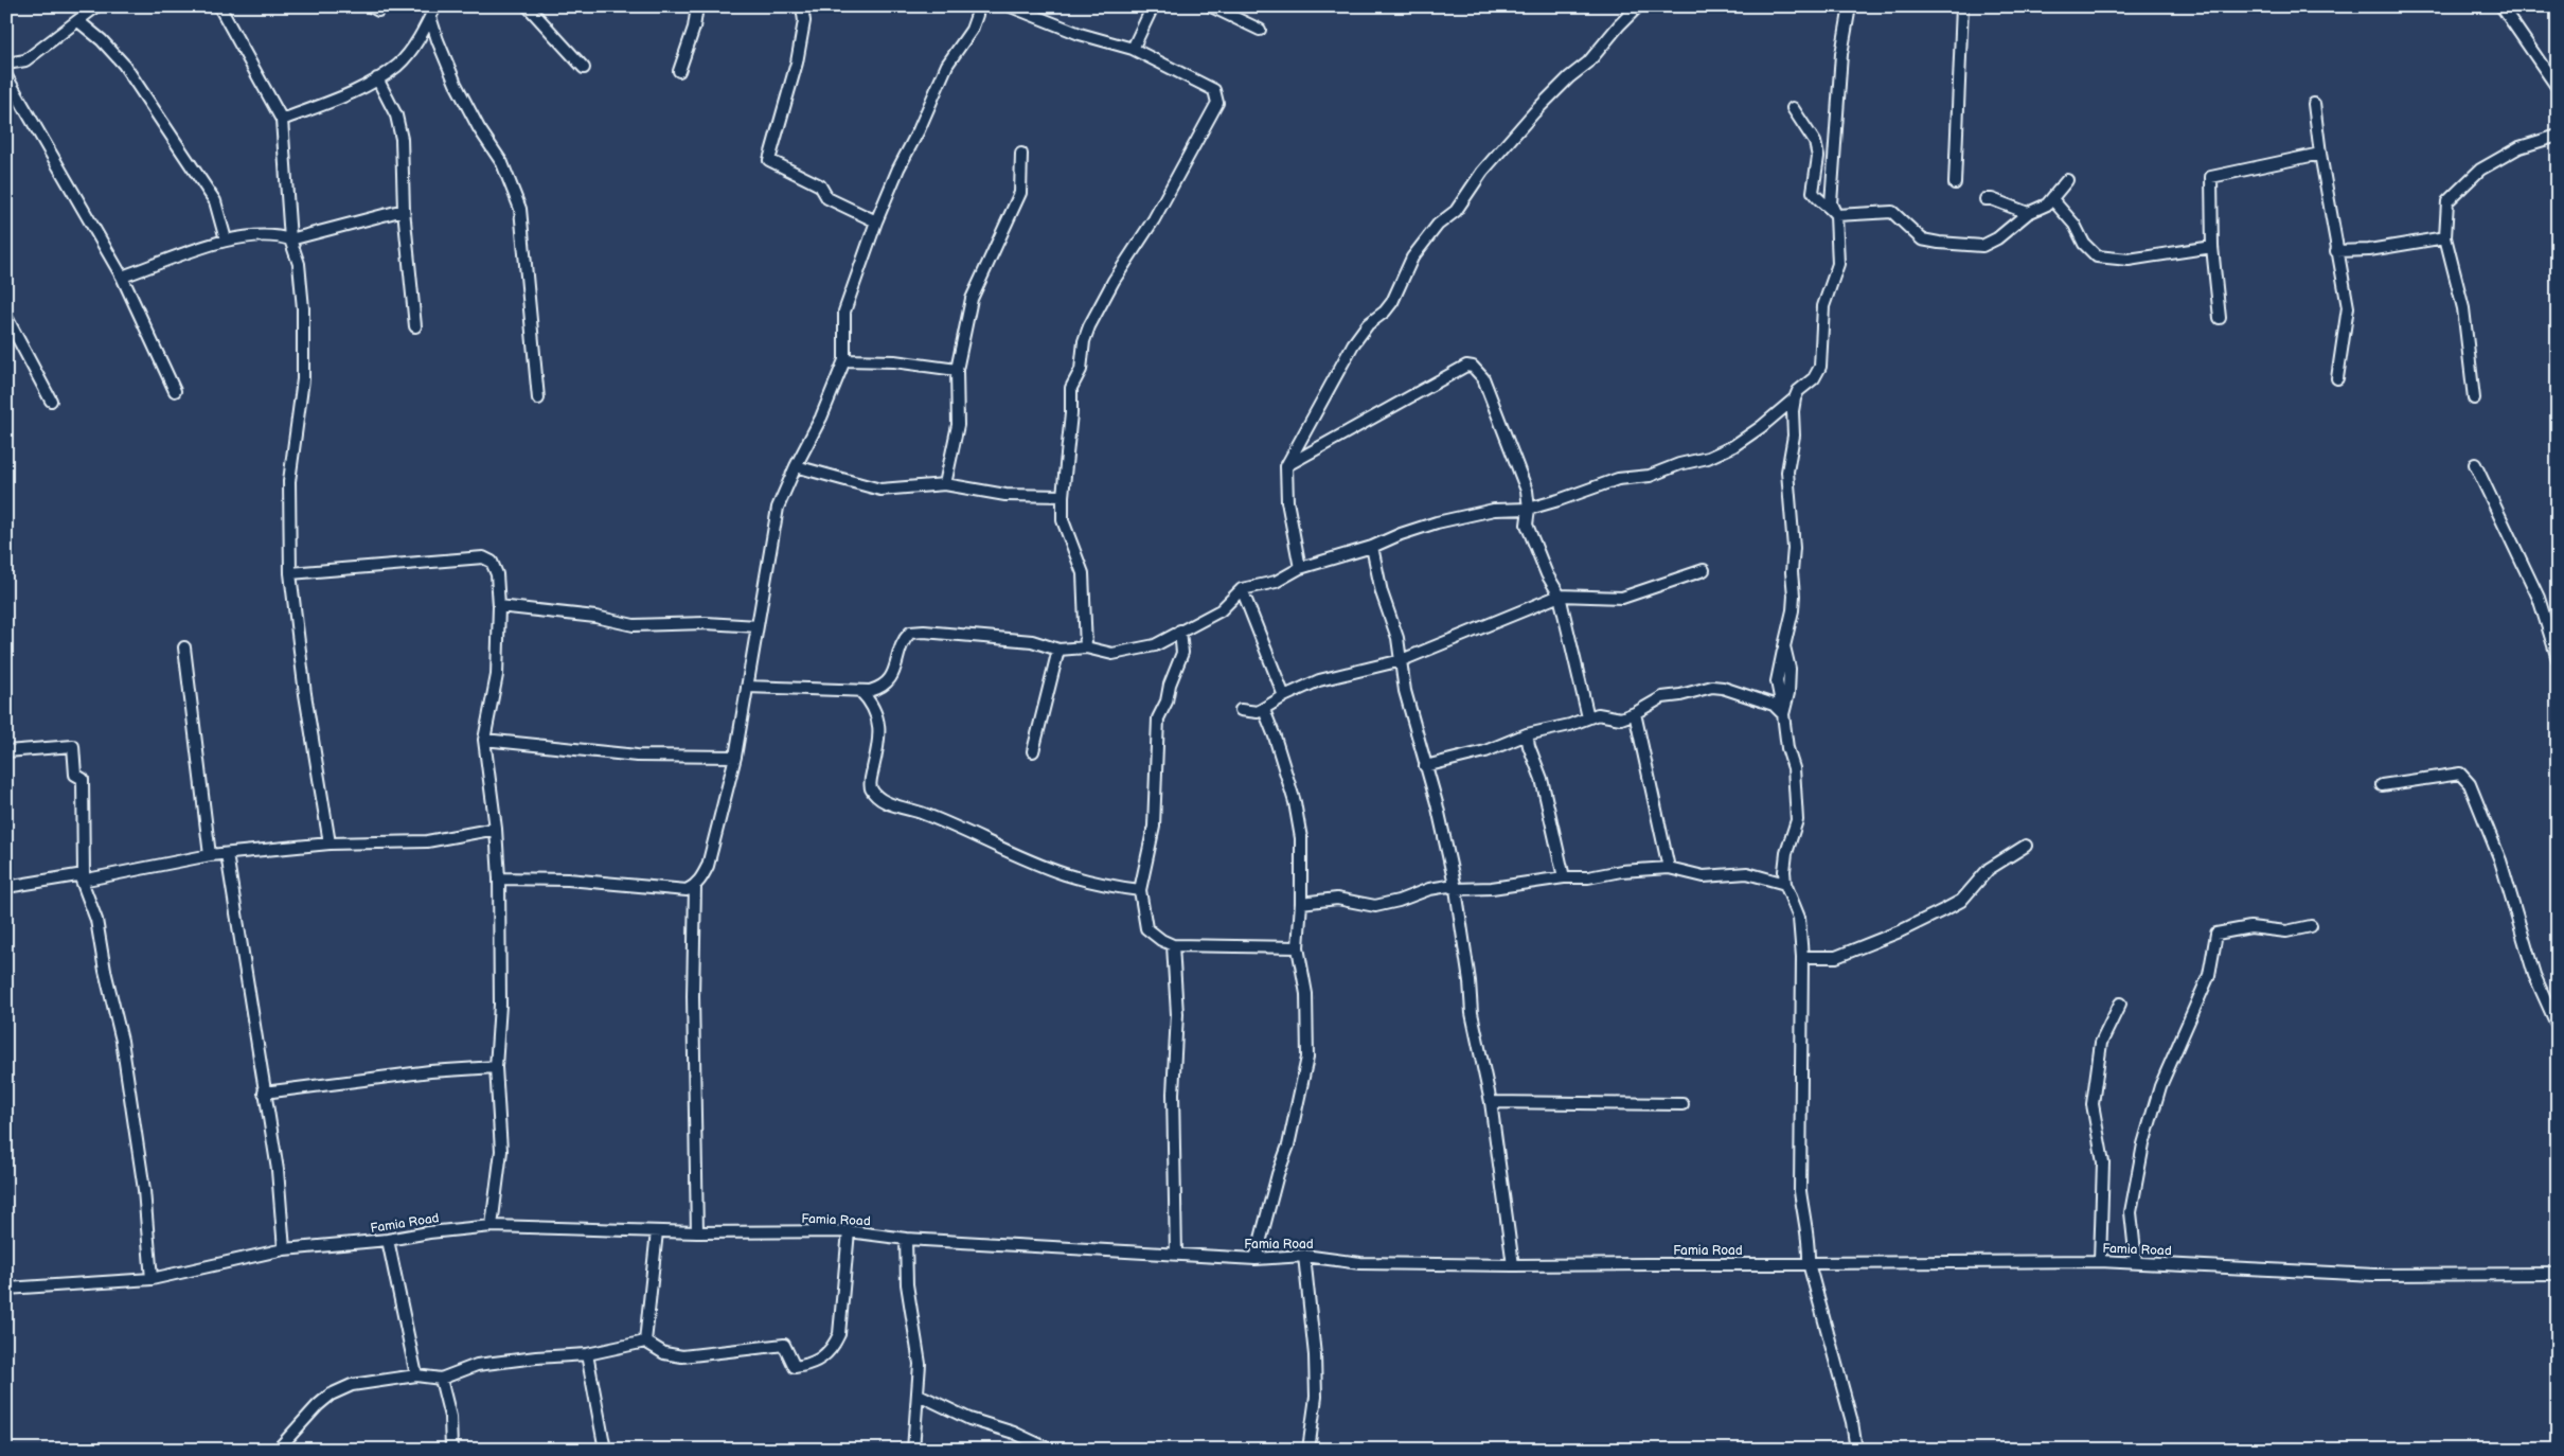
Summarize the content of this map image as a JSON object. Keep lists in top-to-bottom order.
{
  "streets": {
    "street": ["Famia Road"]
  }
}
